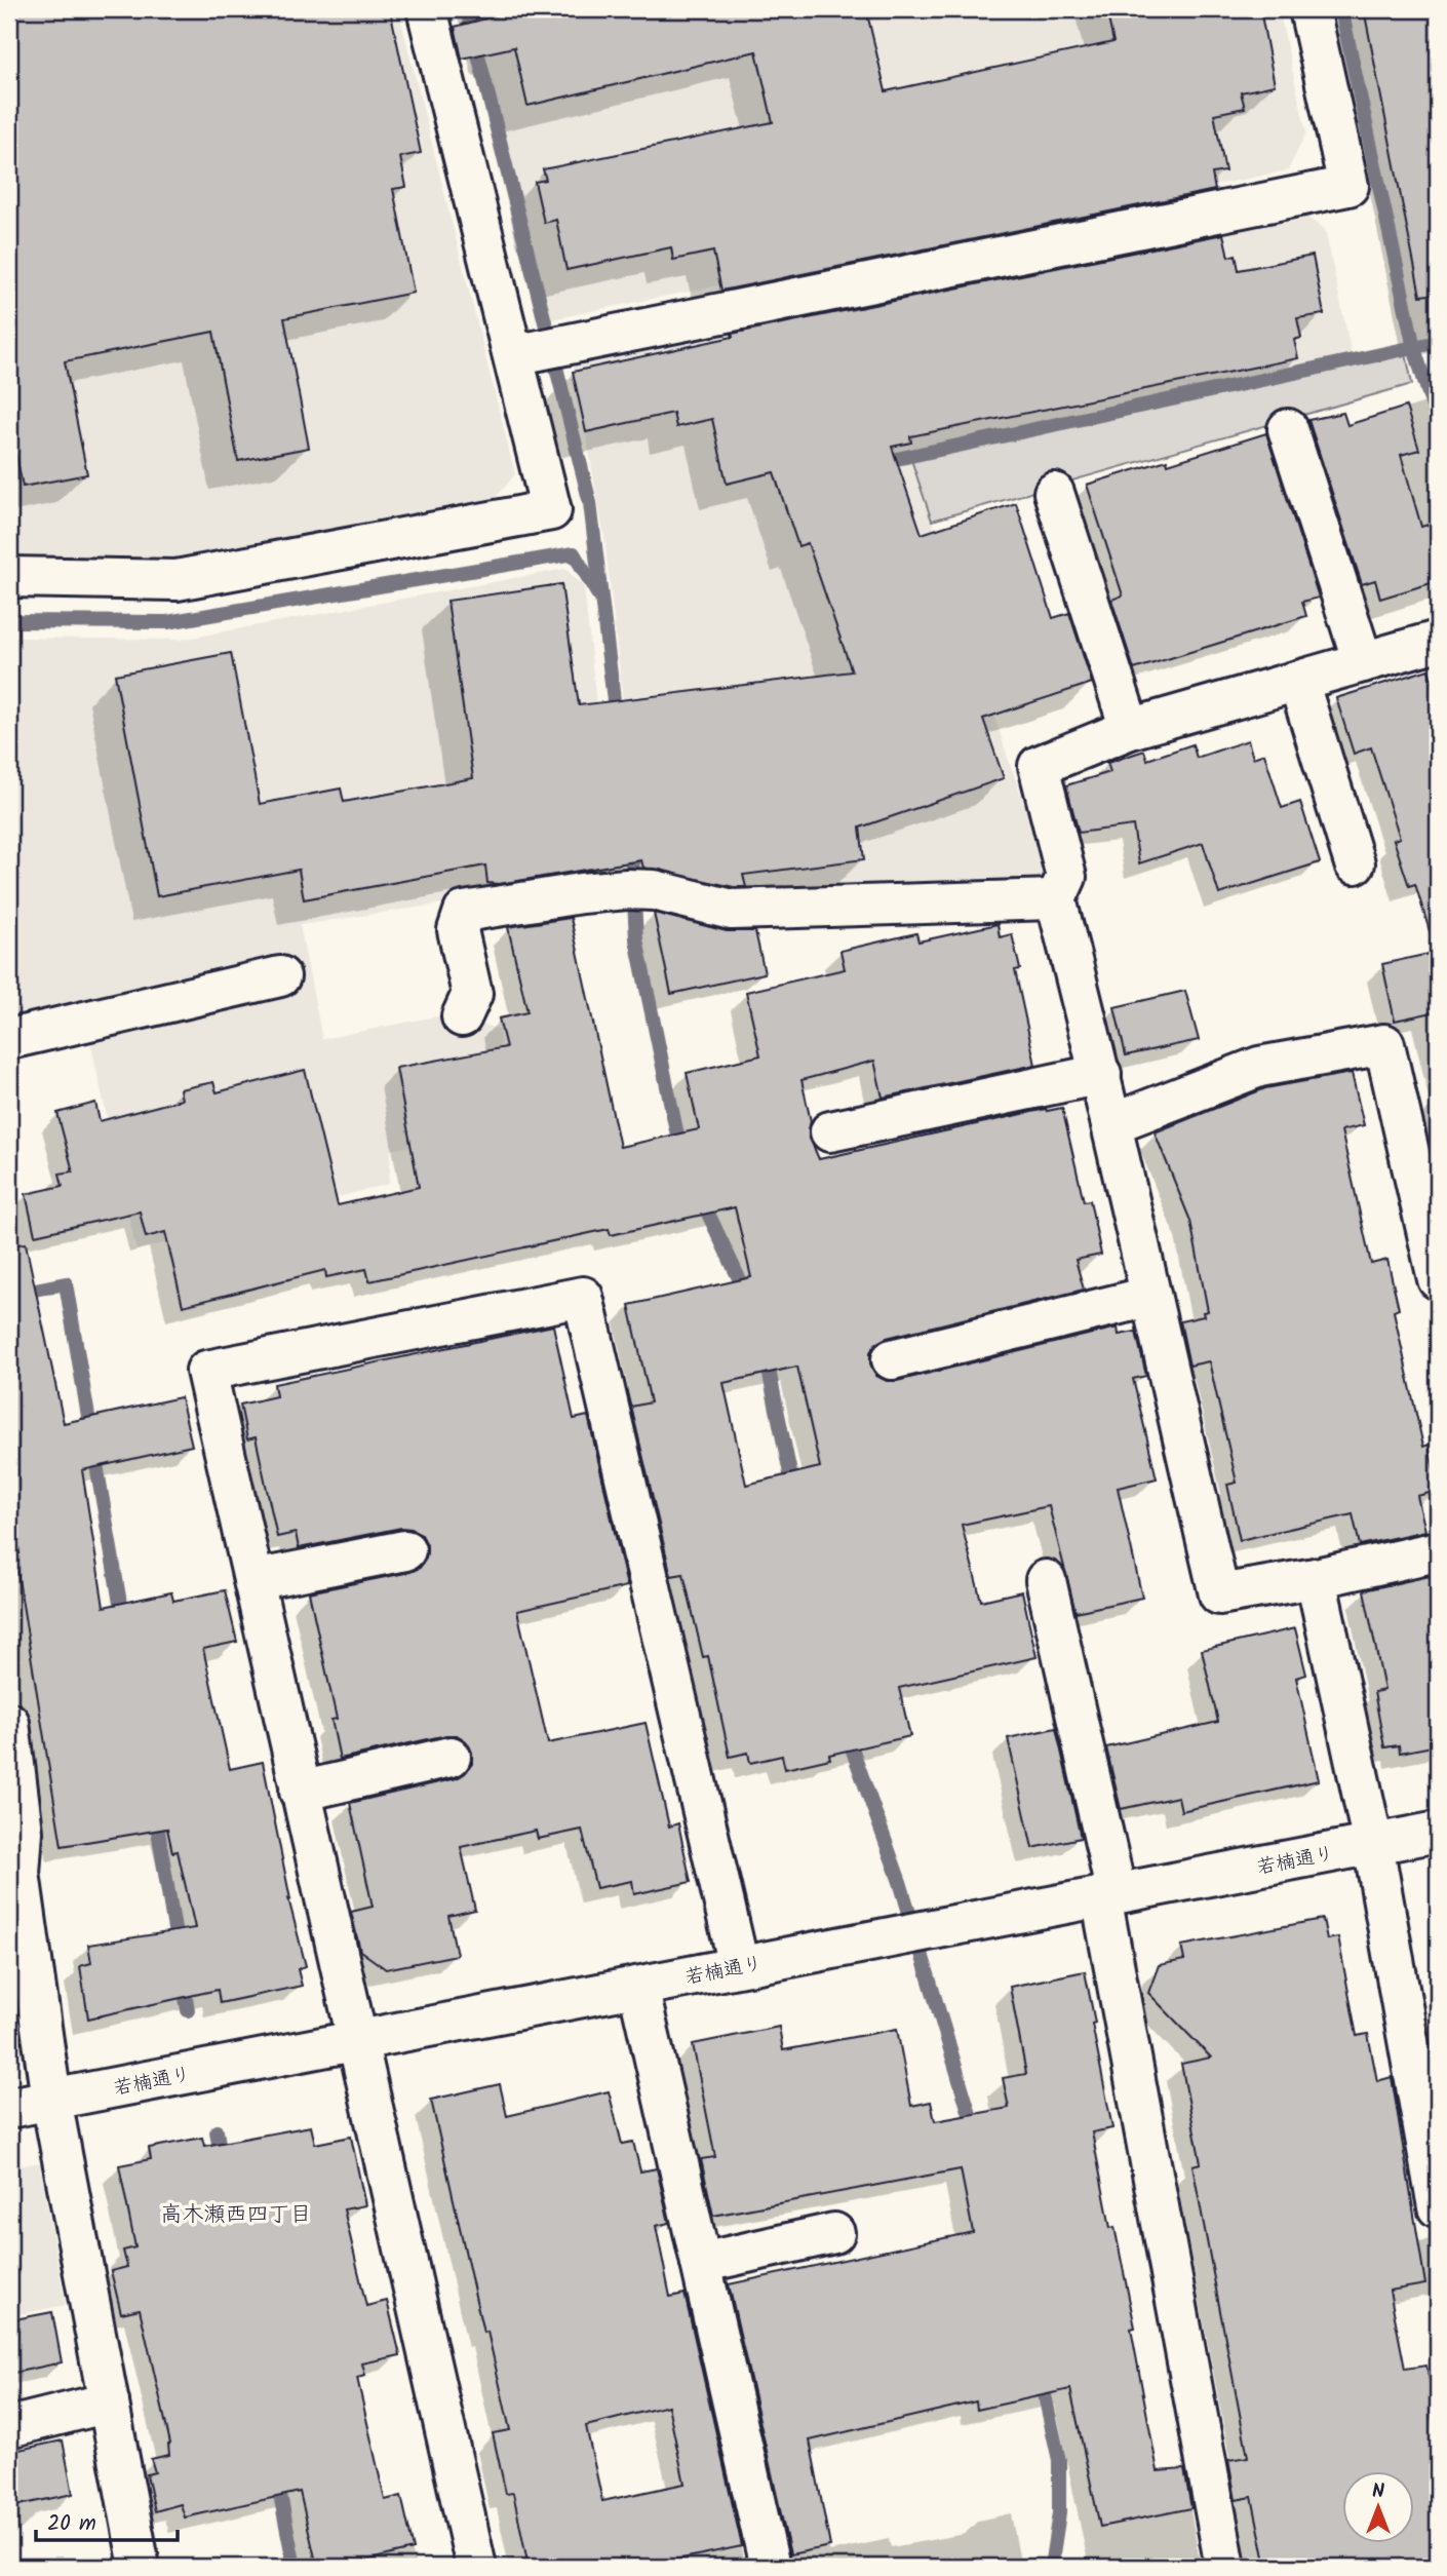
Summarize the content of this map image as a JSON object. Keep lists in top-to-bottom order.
{
  "streets": {
    "street": ["若楠通り"]
  },
  "districts": ["高木瀬西四丁目"],
  "scale_bar": "20 m",
  "north": "top"
}
